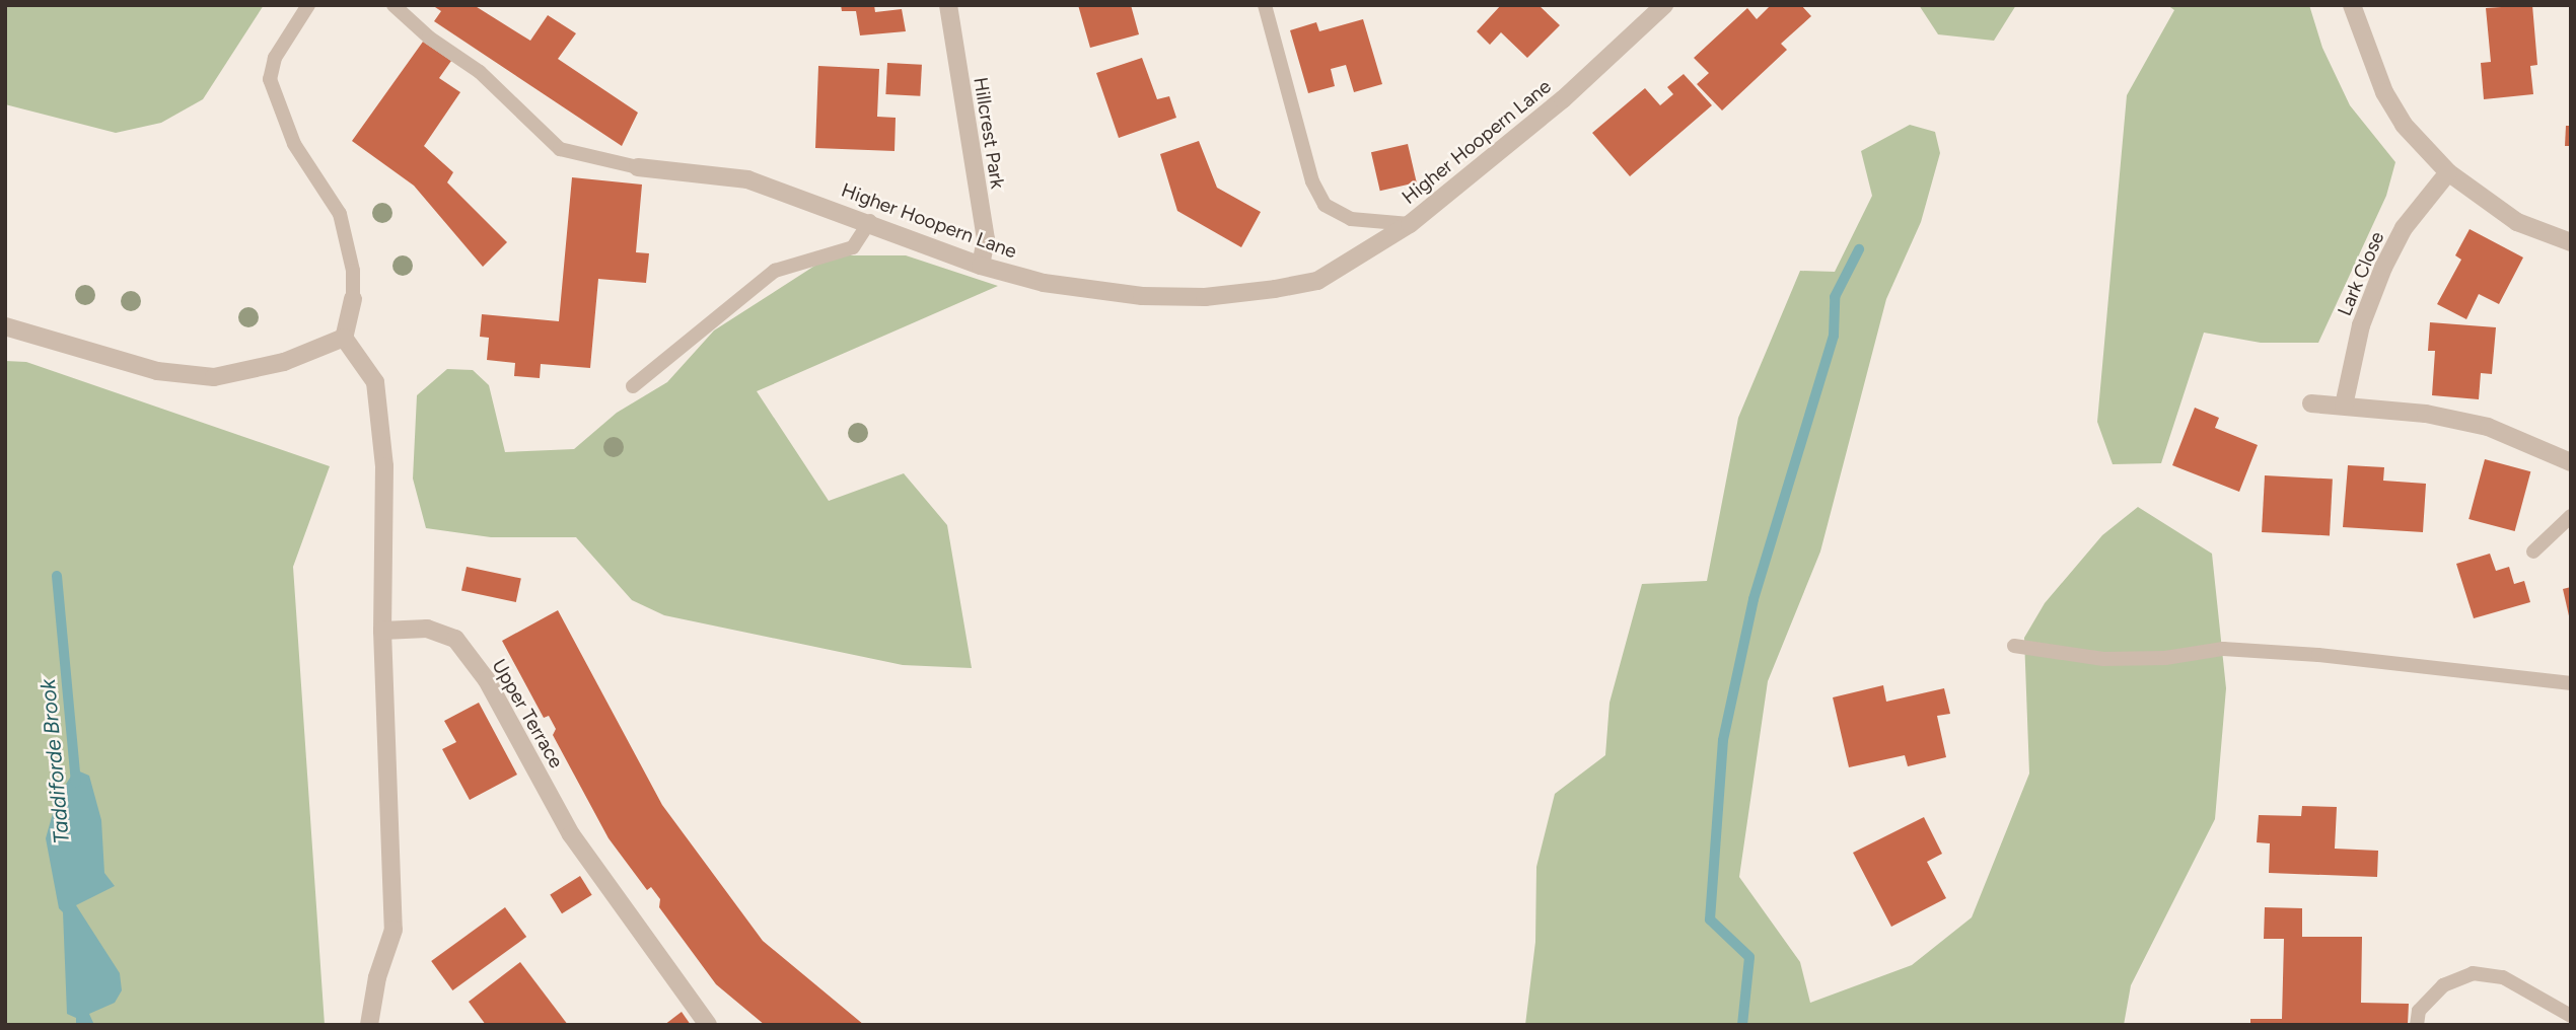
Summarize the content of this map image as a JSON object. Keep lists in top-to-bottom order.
{
  "streets": {
    "street": [
      "Hillcrest Park",
      "Higher Hoopern Lane",
      "Lark Close",
      "Upper Terrace"
    ]
  },
  "crossings": [
    ["Hillcrest Park", "Higher Hoopern Lane"]
  ],
  "water": ["Taddiforde Brook"]
}
